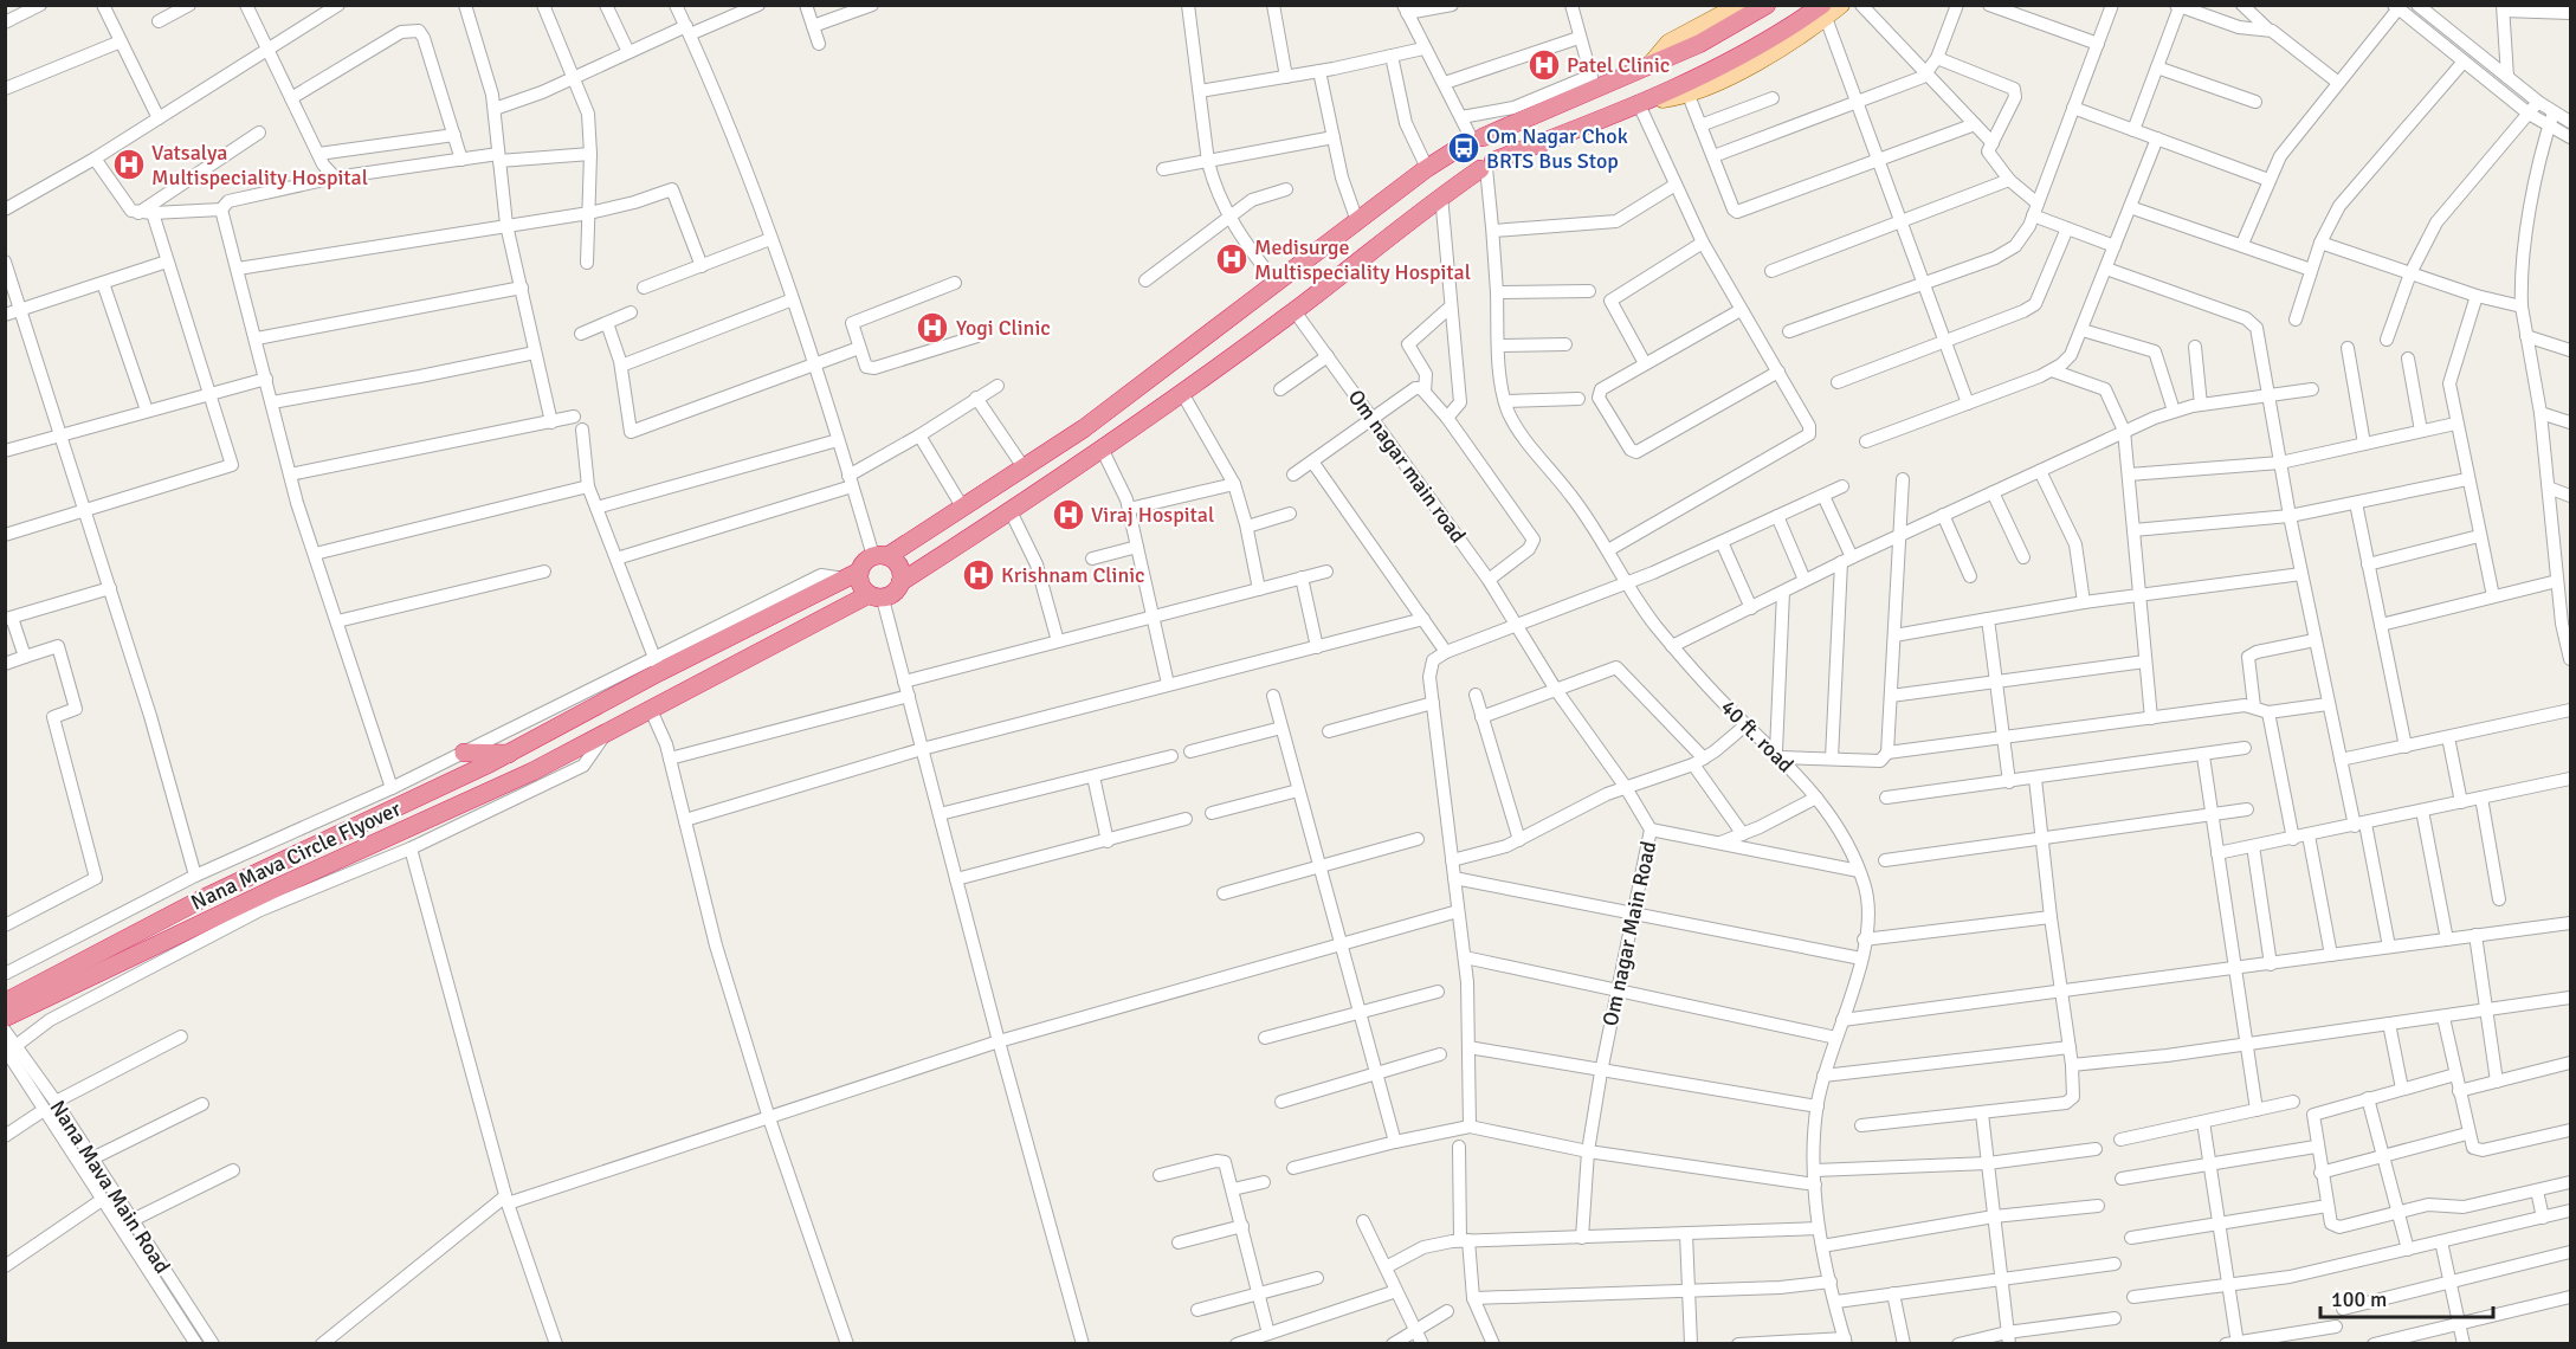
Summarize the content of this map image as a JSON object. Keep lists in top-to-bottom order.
{
  "streets": {
    "highway": ["Nana Mava Circle Flyover"],
    "street": [
      "Om nagar main road",
      "40 ft. road",
      "Om nagar Main Road",
      "Nana Mava Main Road"
    ]
  },
  "crossings": [
    ["Om nagar main road", "Om nagar Main Road"]
  ],
  "places": {
    "hospital": [
      "Patel Clinic",
      "Vatsalya Multispeciality Hospital",
      "Medisurge Multispeciality Hospital",
      "Yogi Clinic",
      "Viraj Hospital",
      "Krishnam Clinic"
    ],
    "bus stop": ["Om Nagar Chok BRTS Bus Stop"]
  },
  "scale_bar": "100 m"
}
